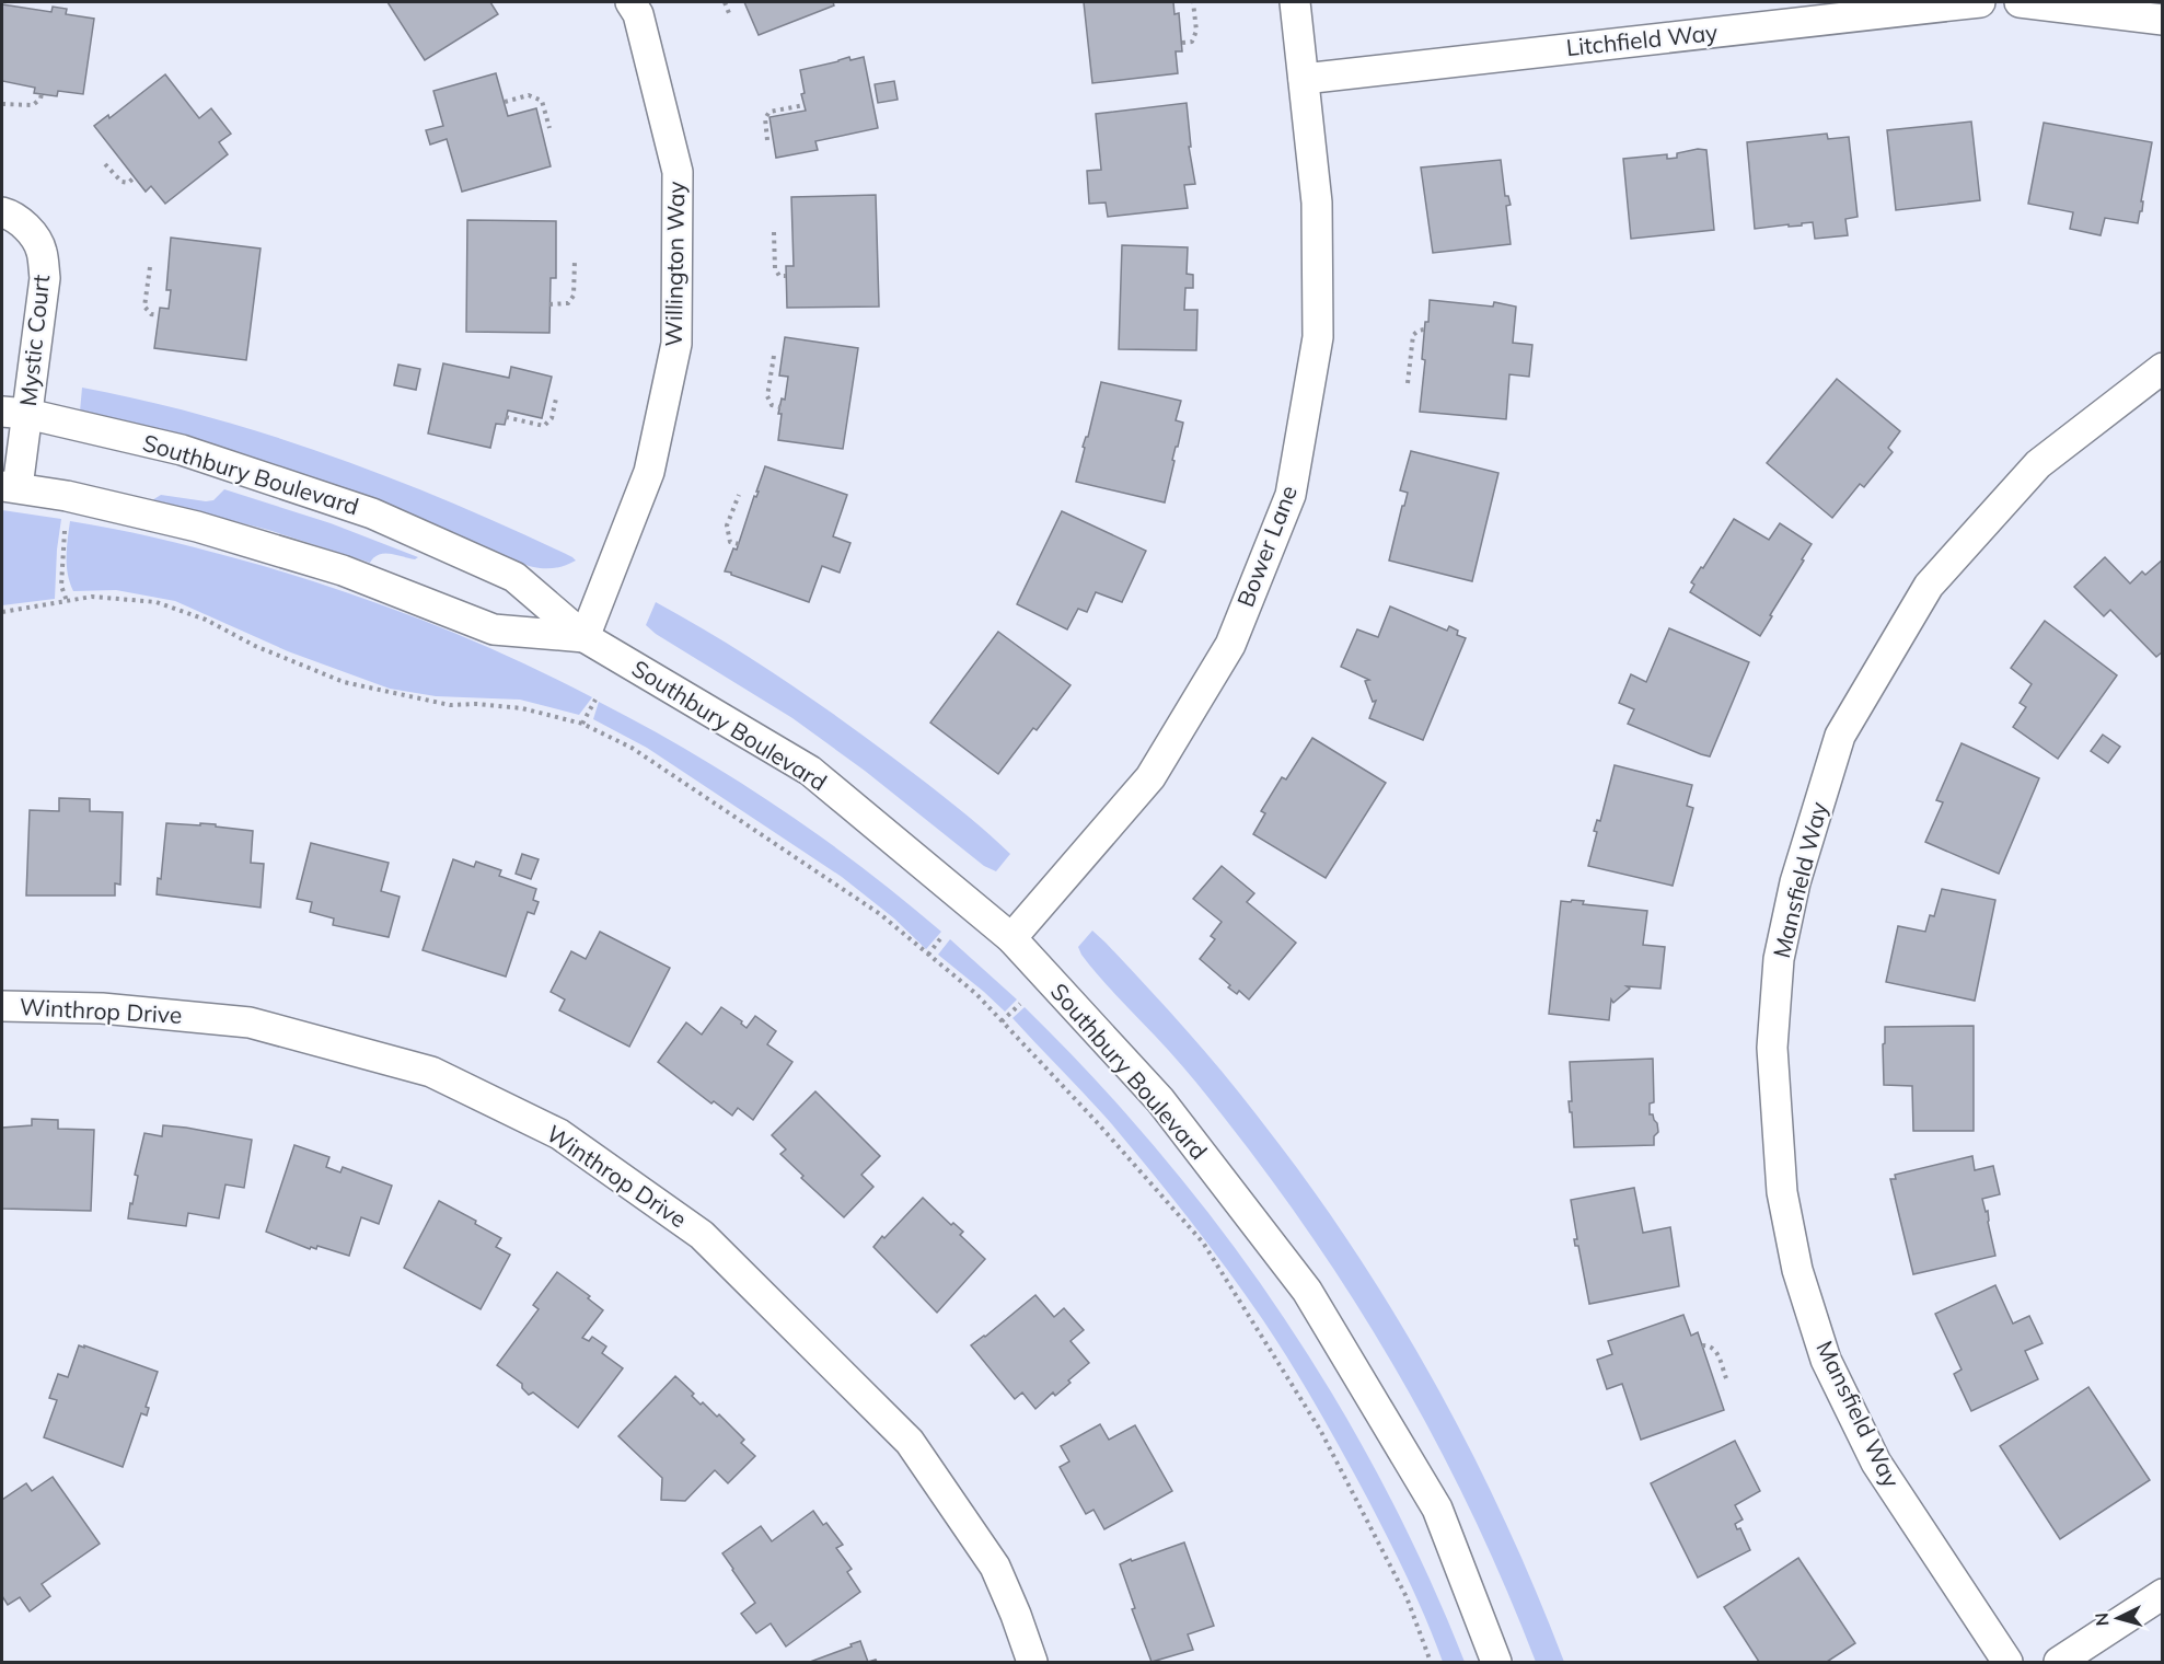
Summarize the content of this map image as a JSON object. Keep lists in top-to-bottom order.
{
  "streets": {
    "street": [
      "Litchfield Way",
      "Willington Way",
      "Mystic Court",
      "Southbury Boulevard",
      "Bower Lane",
      "Mansfield Way",
      "Winthrop Drive"
    ]
  },
  "crossings": [
    ["Litchfield Way", "Bower Lane"],
    ["Willington Way", "Southbury Boulevard"],
    ["Mystic Court", "Southbury Boulevard"],
    ["Southbury Boulevard", "Bower Lane"]
  ],
  "north": "left"
}
